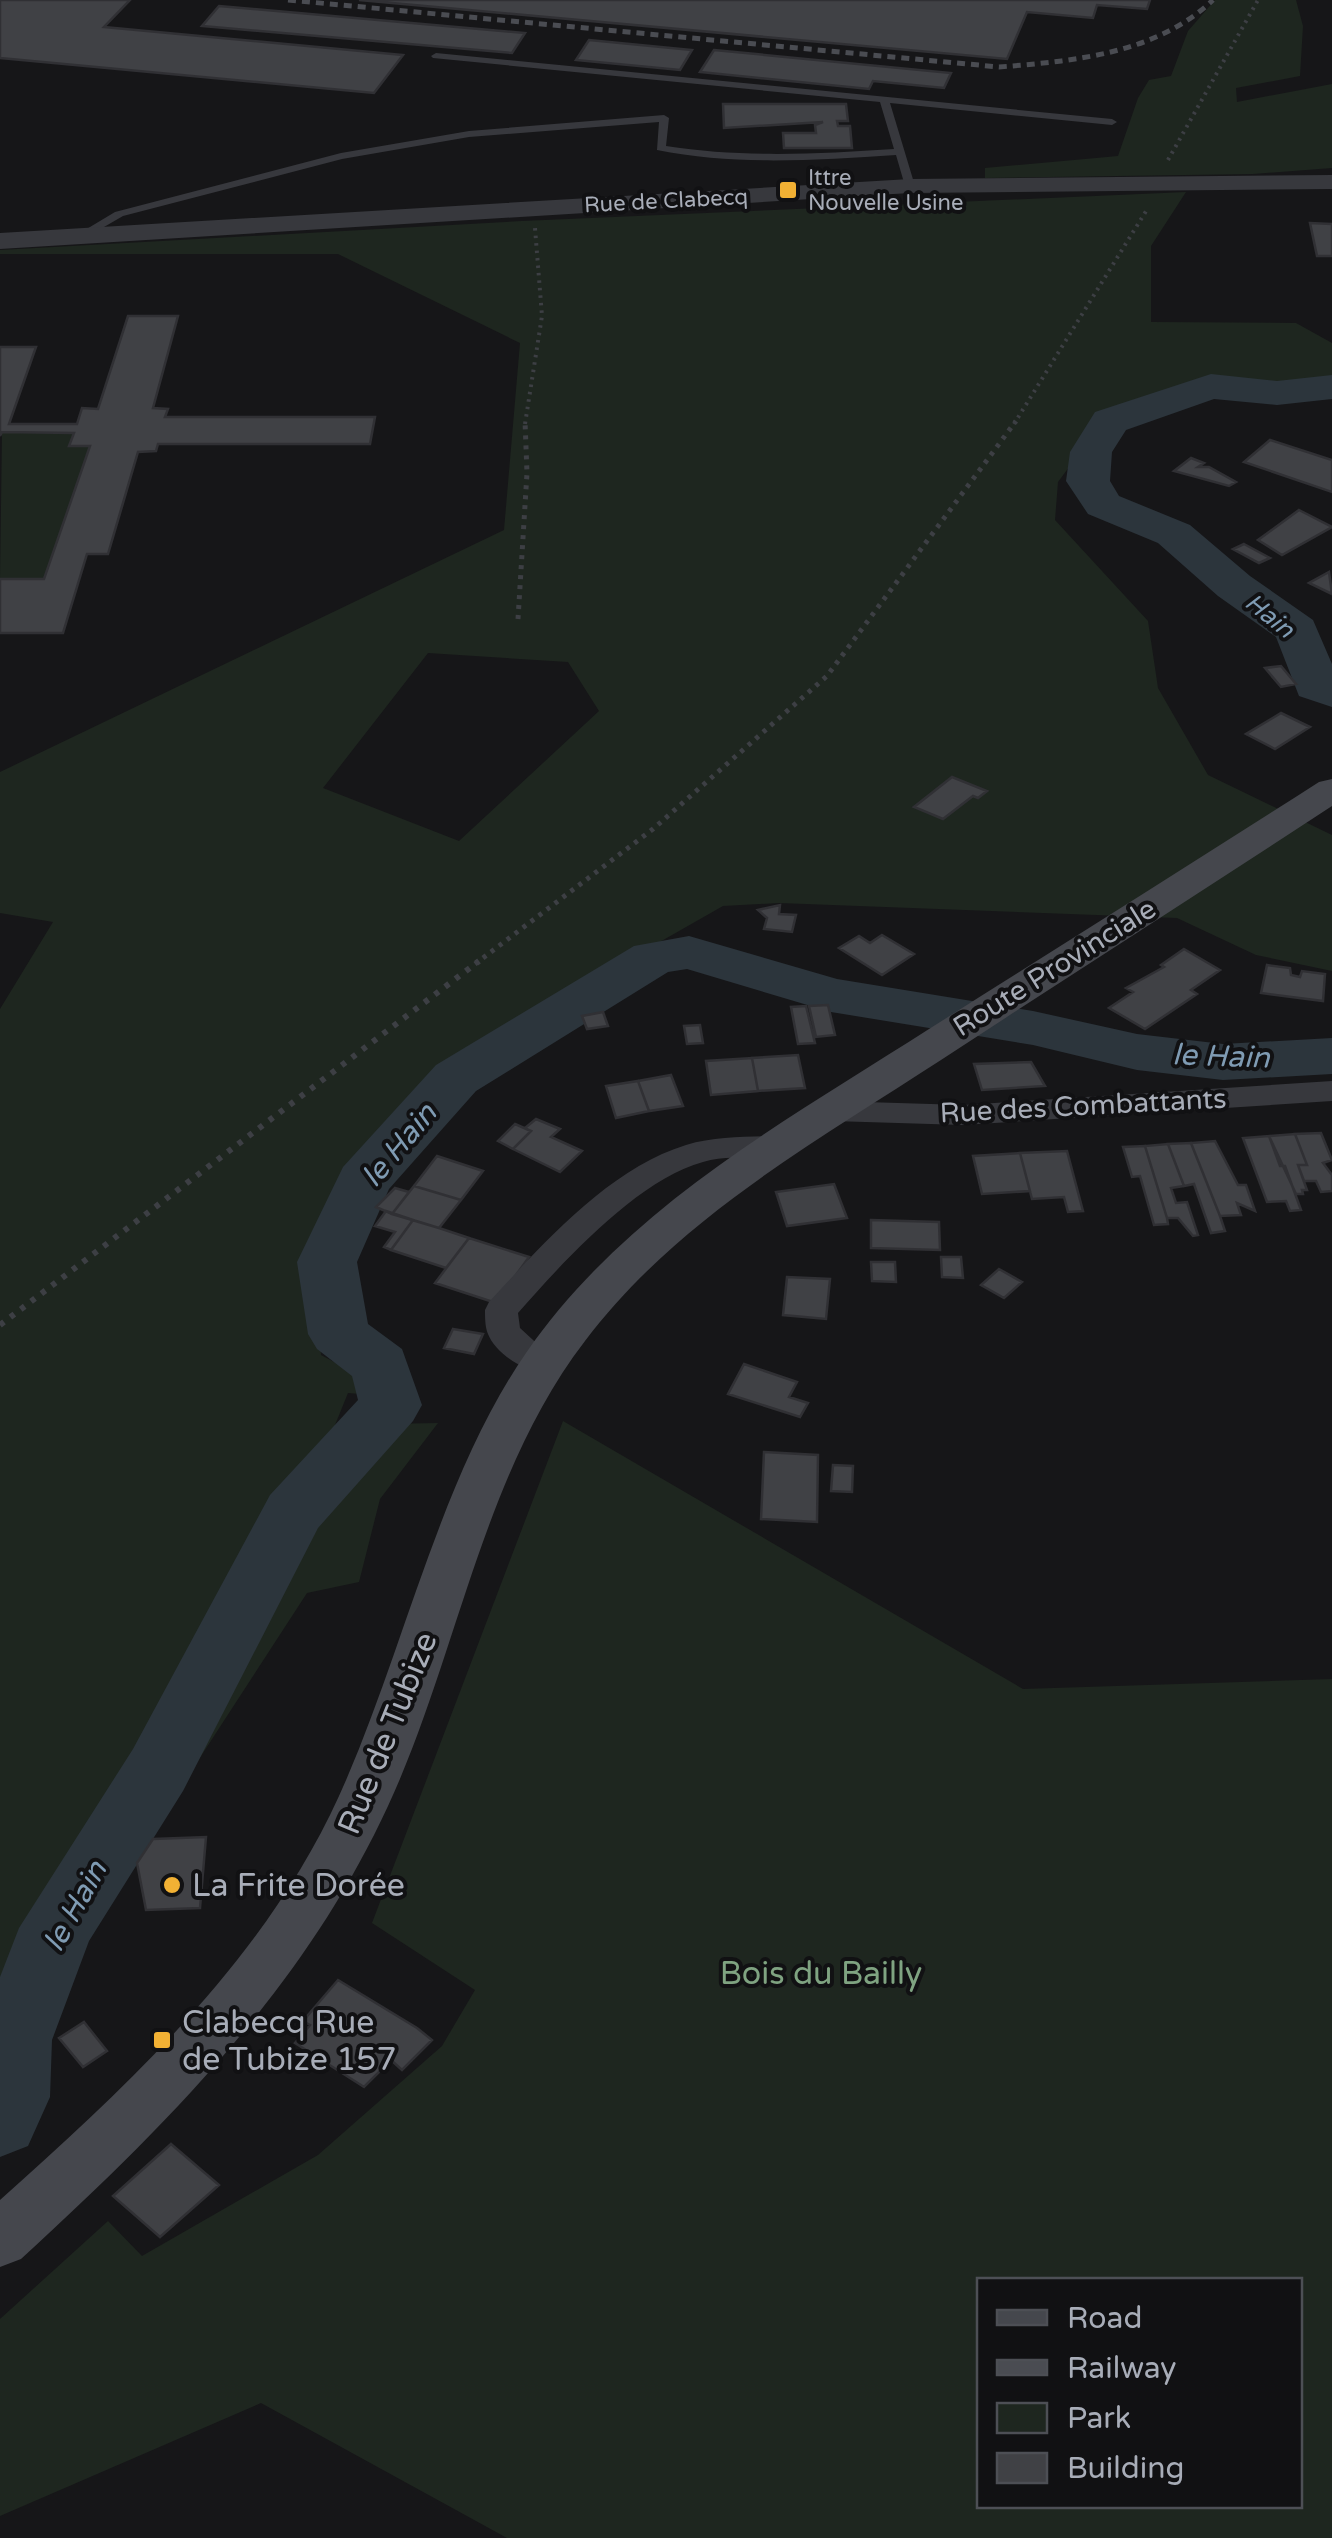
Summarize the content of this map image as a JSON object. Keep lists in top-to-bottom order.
{
  "streets": {
    "main road": ["Route Provinciale", "Rue de Tubize"],
    "street": ["Rue de Clabecq", "Rue des Combattants"]
  },
  "crossings": [
    ["Route Provinciale", "Rue des Combattants"],
    ["Route Provinciale", "Rue de Tubize"]
  ],
  "water": ["Hain", "le Hain"],
  "parks": ["Bois du Bailly"],
  "places": {
    "transit": ["Ittre Nouvelle Usine", "Clabecq Rue de Tubize 157"],
    "other": ["La Frite Dorée"]
  },
  "legend": [
    "Road",
    "Railway",
    "Park",
    "Building"
  ]
}
